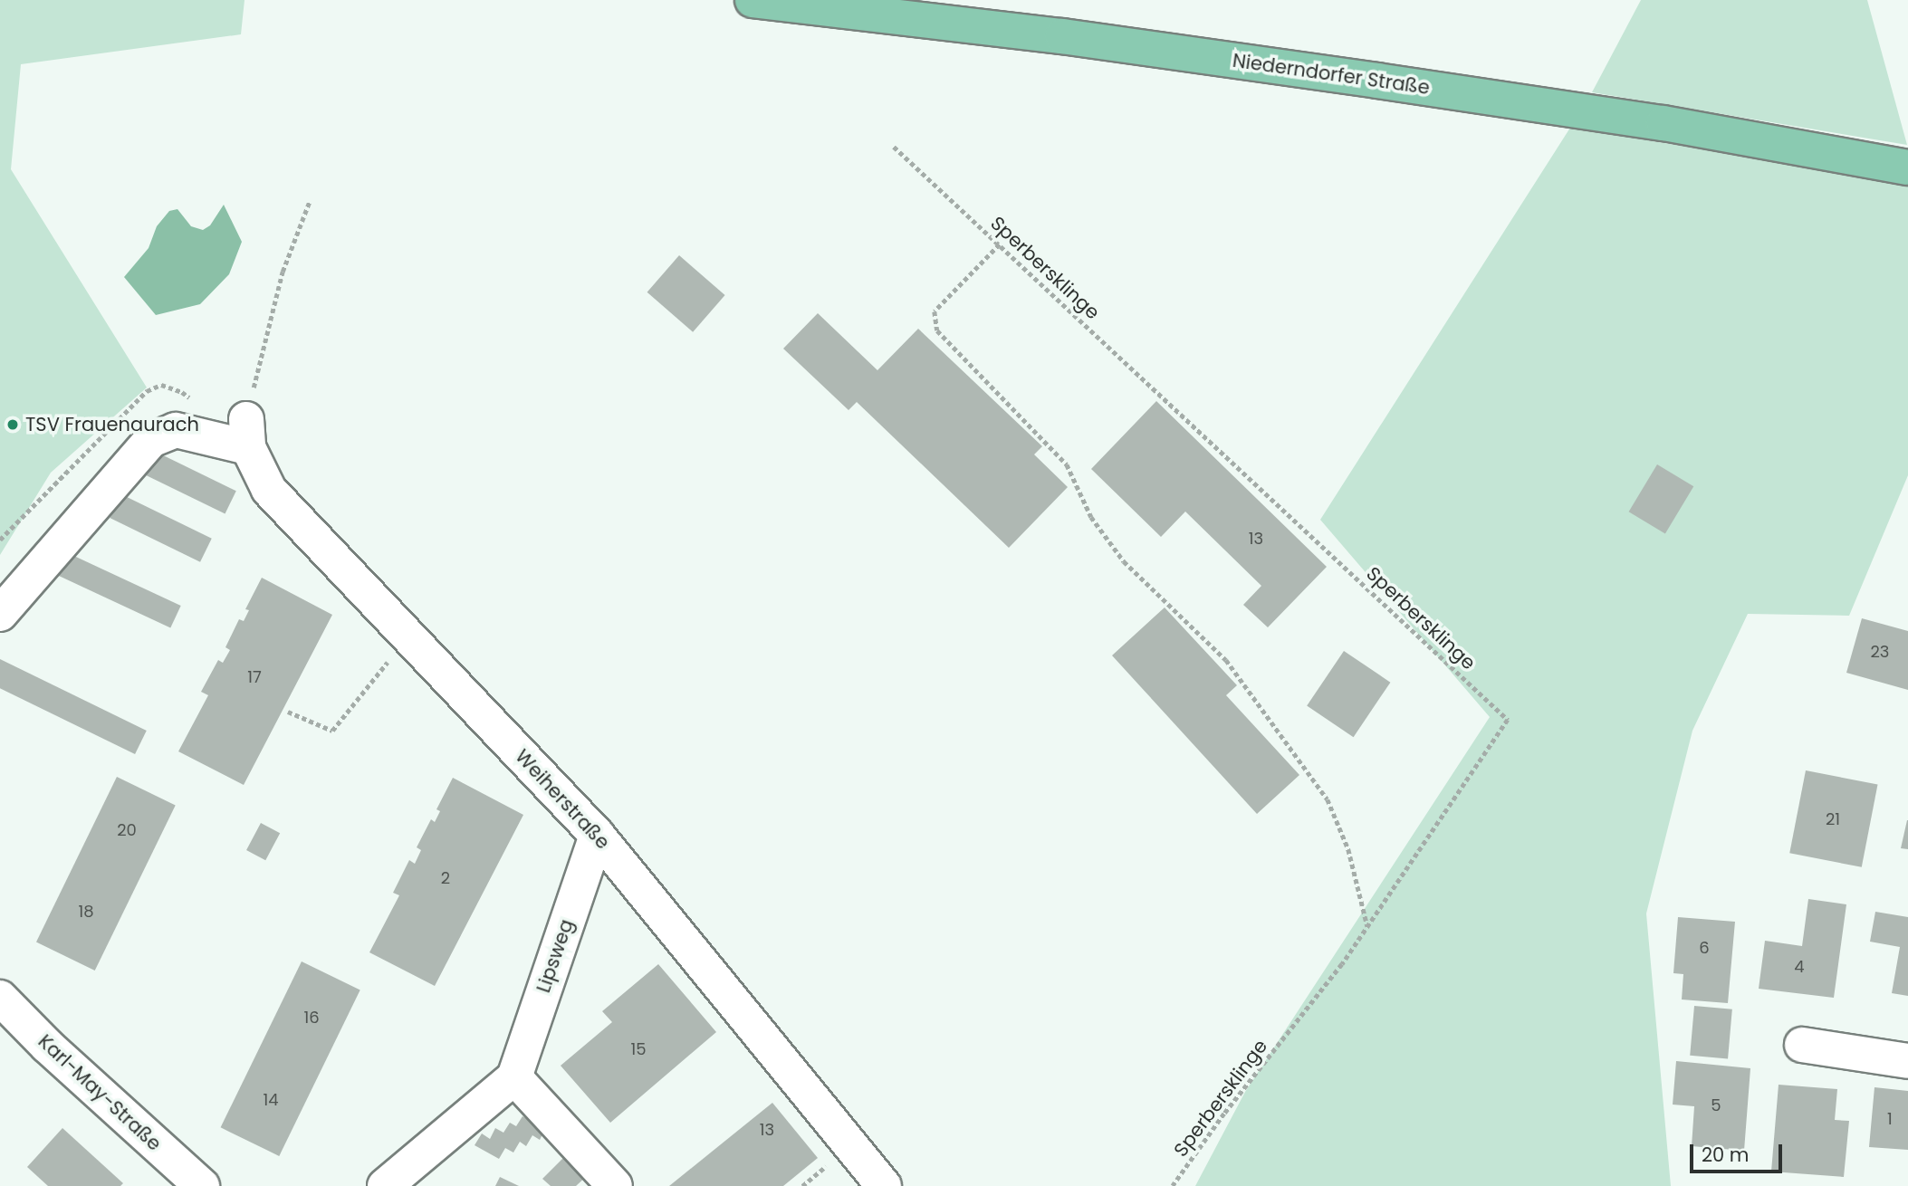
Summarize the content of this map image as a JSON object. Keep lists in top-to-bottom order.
{
  "streets": {
    "main road": ["Niederndorfer Straße"],
    "street": ["Weiherstraße", "Lipsweg", "Karl-May-Straße"],
    "path": ["Sperbersklinge"]
  },
  "crossings": [
    ["Weiherstraße", "Lipsweg"]
  ],
  "places": ["TSV Frauenaurach"],
  "house_numbers": [
    "13",
    "23",
    "17",
    "21",
    "20",
    "2",
    "18",
    "6",
    "4",
    "16",
    "15",
    "14",
    "5",
    "1",
    "13"
  ],
  "scale_bar": "20 m"
}
